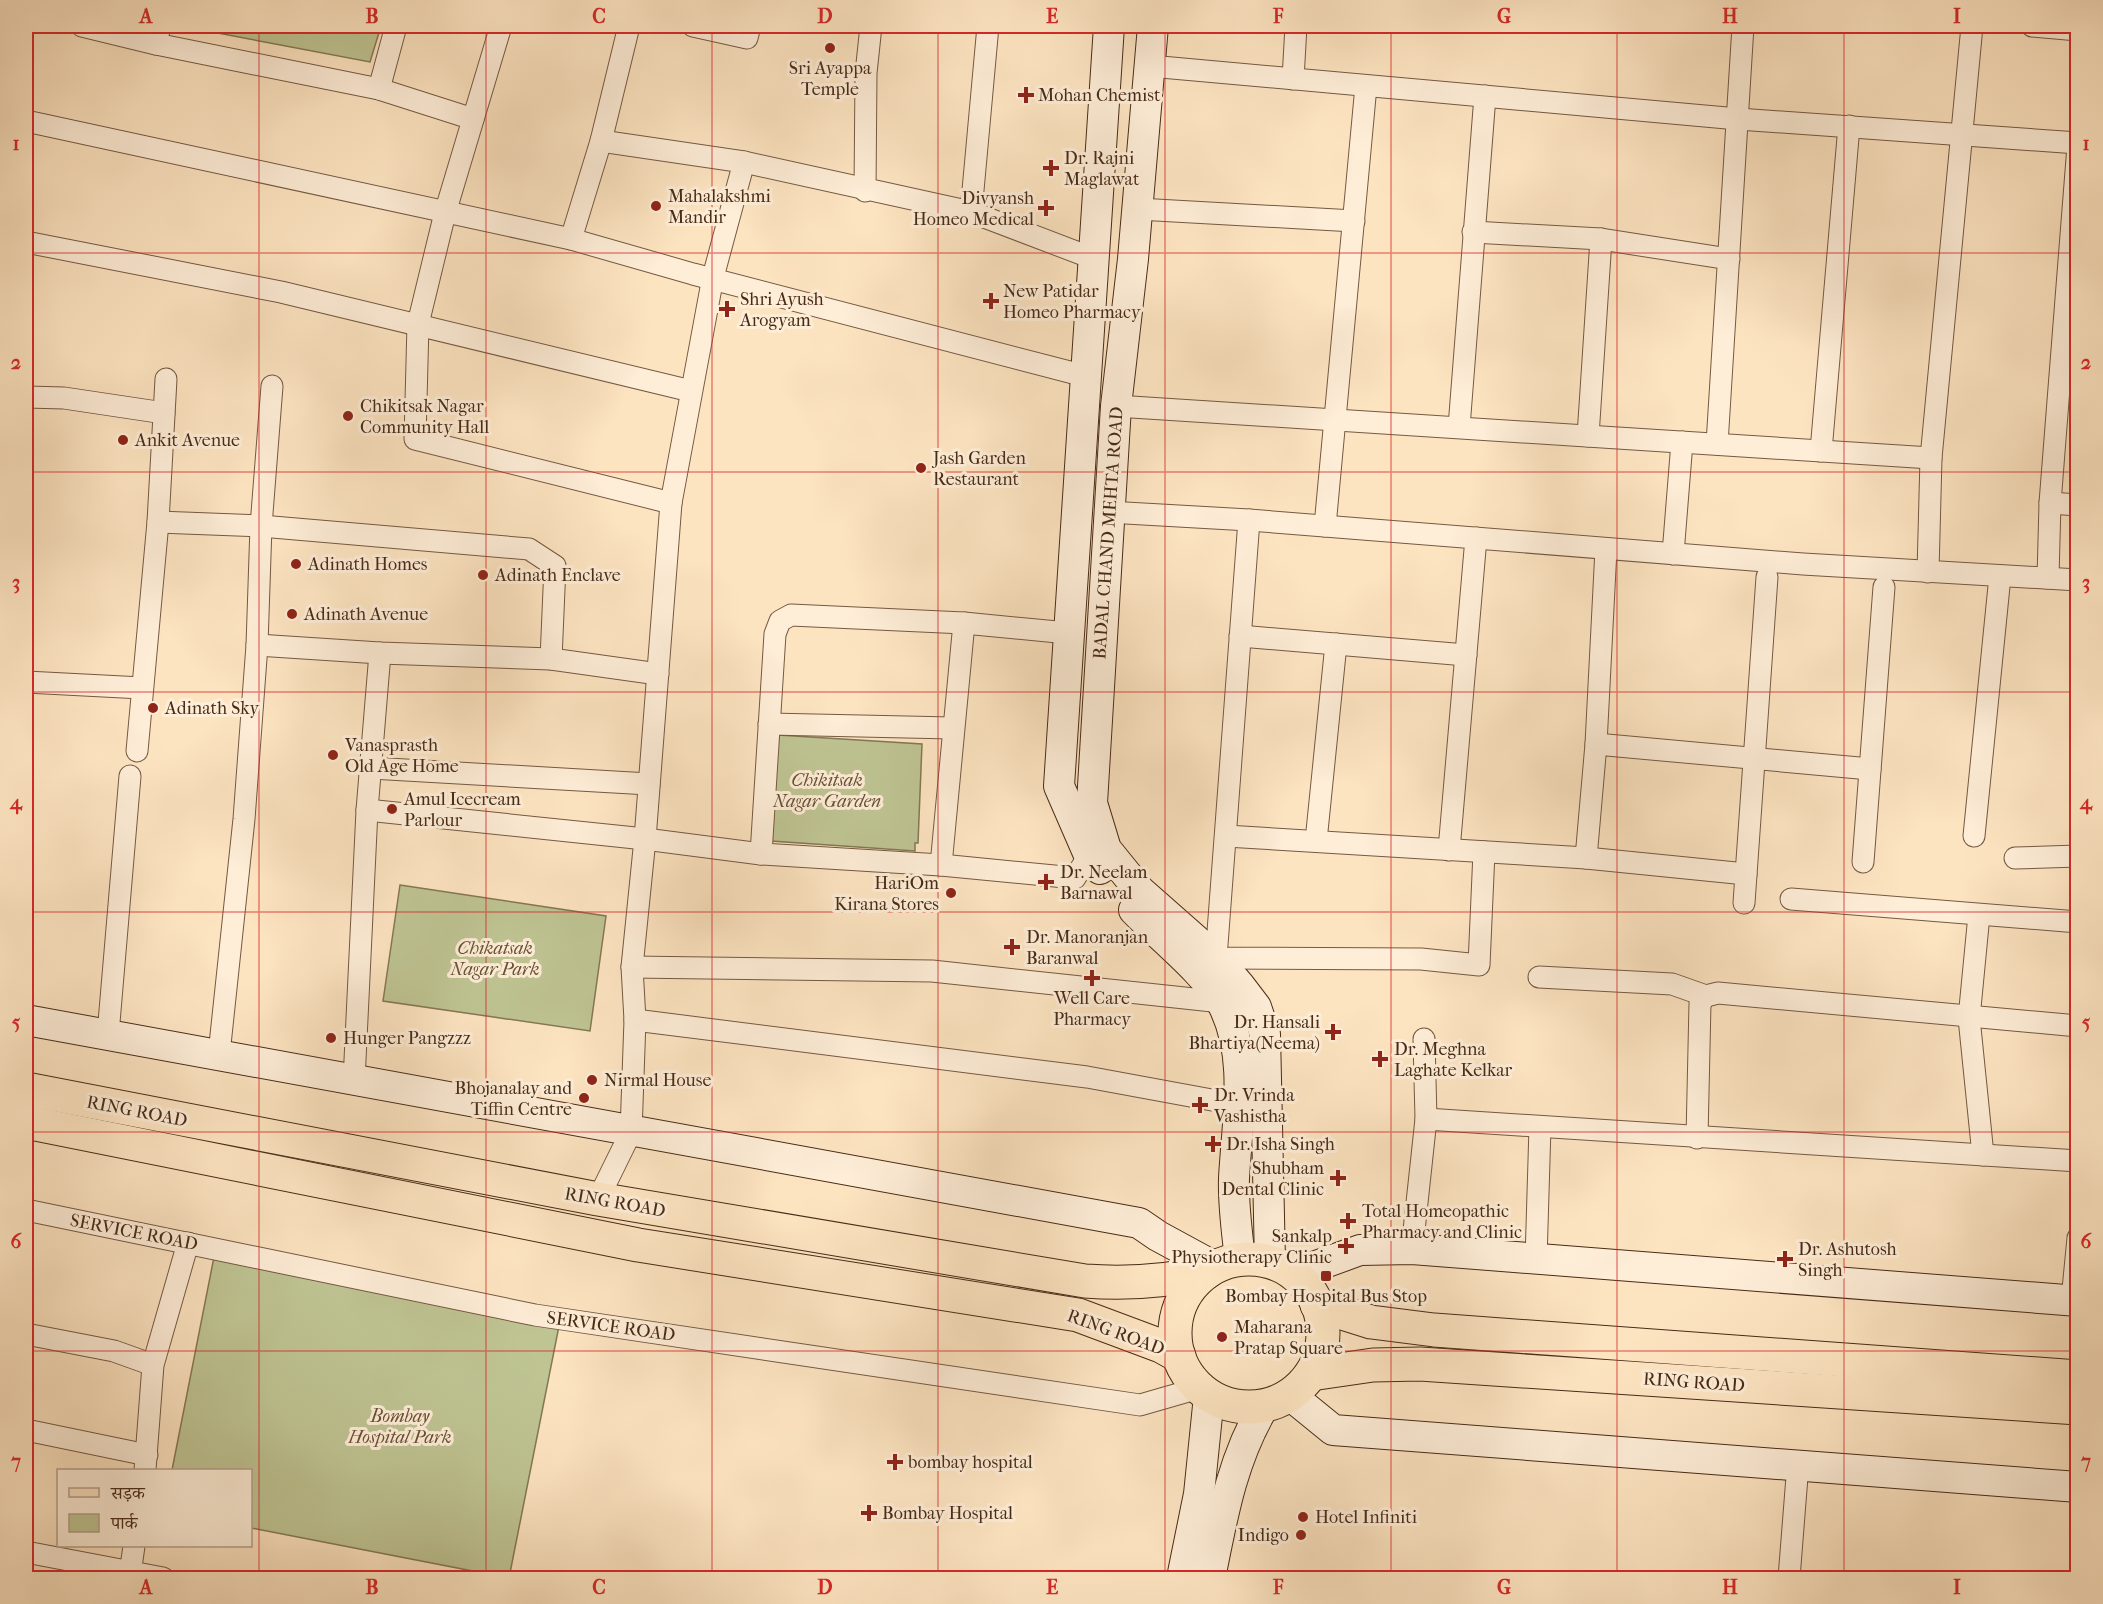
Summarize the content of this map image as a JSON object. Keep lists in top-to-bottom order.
{
  "streets": {
    "main road": ["RING ROAD"],
    "street": ["BADAL CHAND MEHTA ROAD", "SERVICE ROAD"]
  },
  "crossings": [
    ["BADAL CHAND MEHTA ROAD", "RING ROAD"],
    ["BADAL CHAND MEHTA ROAD", "SERVICE ROAD"],
    ["RING ROAD", "SERVICE ROAD"]
  ],
  "parks": ["Chikitsak Nagar Garden", "Chikatsak Nagar Park", "Bombay Hospital Park"],
  "places": {
    "other": [
      "Sri Ayappa Temple",
      "Mahalakshmi Mandir",
      "Chikitsak Nagar Community Hall",
      "Ankit Avenue",
      "Jash Garden Restaurant",
      "Adinath Homes",
      "Adinath Enclave",
      "Adinath Avenue",
      "Adinath Sky",
      "Vanasprasth Old Age Home",
      "Amul Icecream Parlour",
      "HariOm Kirana Stores",
      "Hunger Pangzzz",
      "Nirmal House",
      "Bhojanalay and Tiffin Centre",
      "Maharana Pratap Square",
      "Hotel Infiniti",
      "Indigo"
    ],
    "health": [
      "Mohan Chemist",
      "Dr. Rajni Maglawat",
      "Divyansh Homeo Medical",
      "New Patidar Homeo Pharmacy",
      "Shri Ayush Arogyam",
      "Dr. Neelam Barnawal",
      "Dr. Manoranjan Baranwal",
      "Well Care Pharmacy",
      "Dr. Hansali Bhartiya(Neema)",
      "Dr. Meghna Laghate Kelkar",
      "Dr. Vrinda Vashistha",
      "Dr. Isha Singh",
      "Shubham Dental Clinic",
      "Total Homeopathic Pharmacy and Clinic",
      "Sankalp Physiotherapy Clinic",
      "Dr. Ashutosh Singh",
      "bombay hospital",
      "Bombay Hospital"
    ],
    "transit": ["Bombay Hospital Bus Stop"]
  },
  "legend": ["सड़क", "पार्क"],
  "grid": {
    "columns": [
      "A",
      "B",
      "C",
      "D",
      "E",
      "F",
      "G",
      "H",
      "I"
    ],
    "rows": [
      "1",
      "2",
      "3",
      "4",
      "5",
      "6",
      "7"
    ]
  }
}
